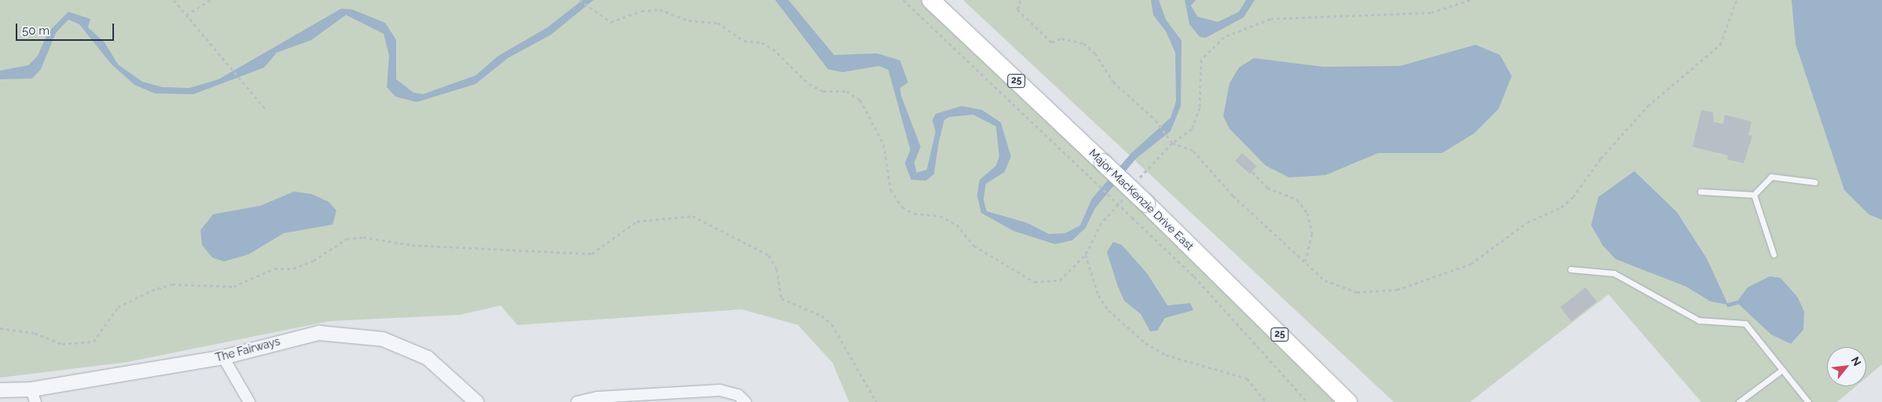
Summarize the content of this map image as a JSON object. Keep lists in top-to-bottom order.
{
  "streets": {
    "main road": ["25", "Major MacKenzie Drive East"],
    "street": ["The Fairways"]
  },
  "scale_bar": "50 m",
  "north": "top right"
}
